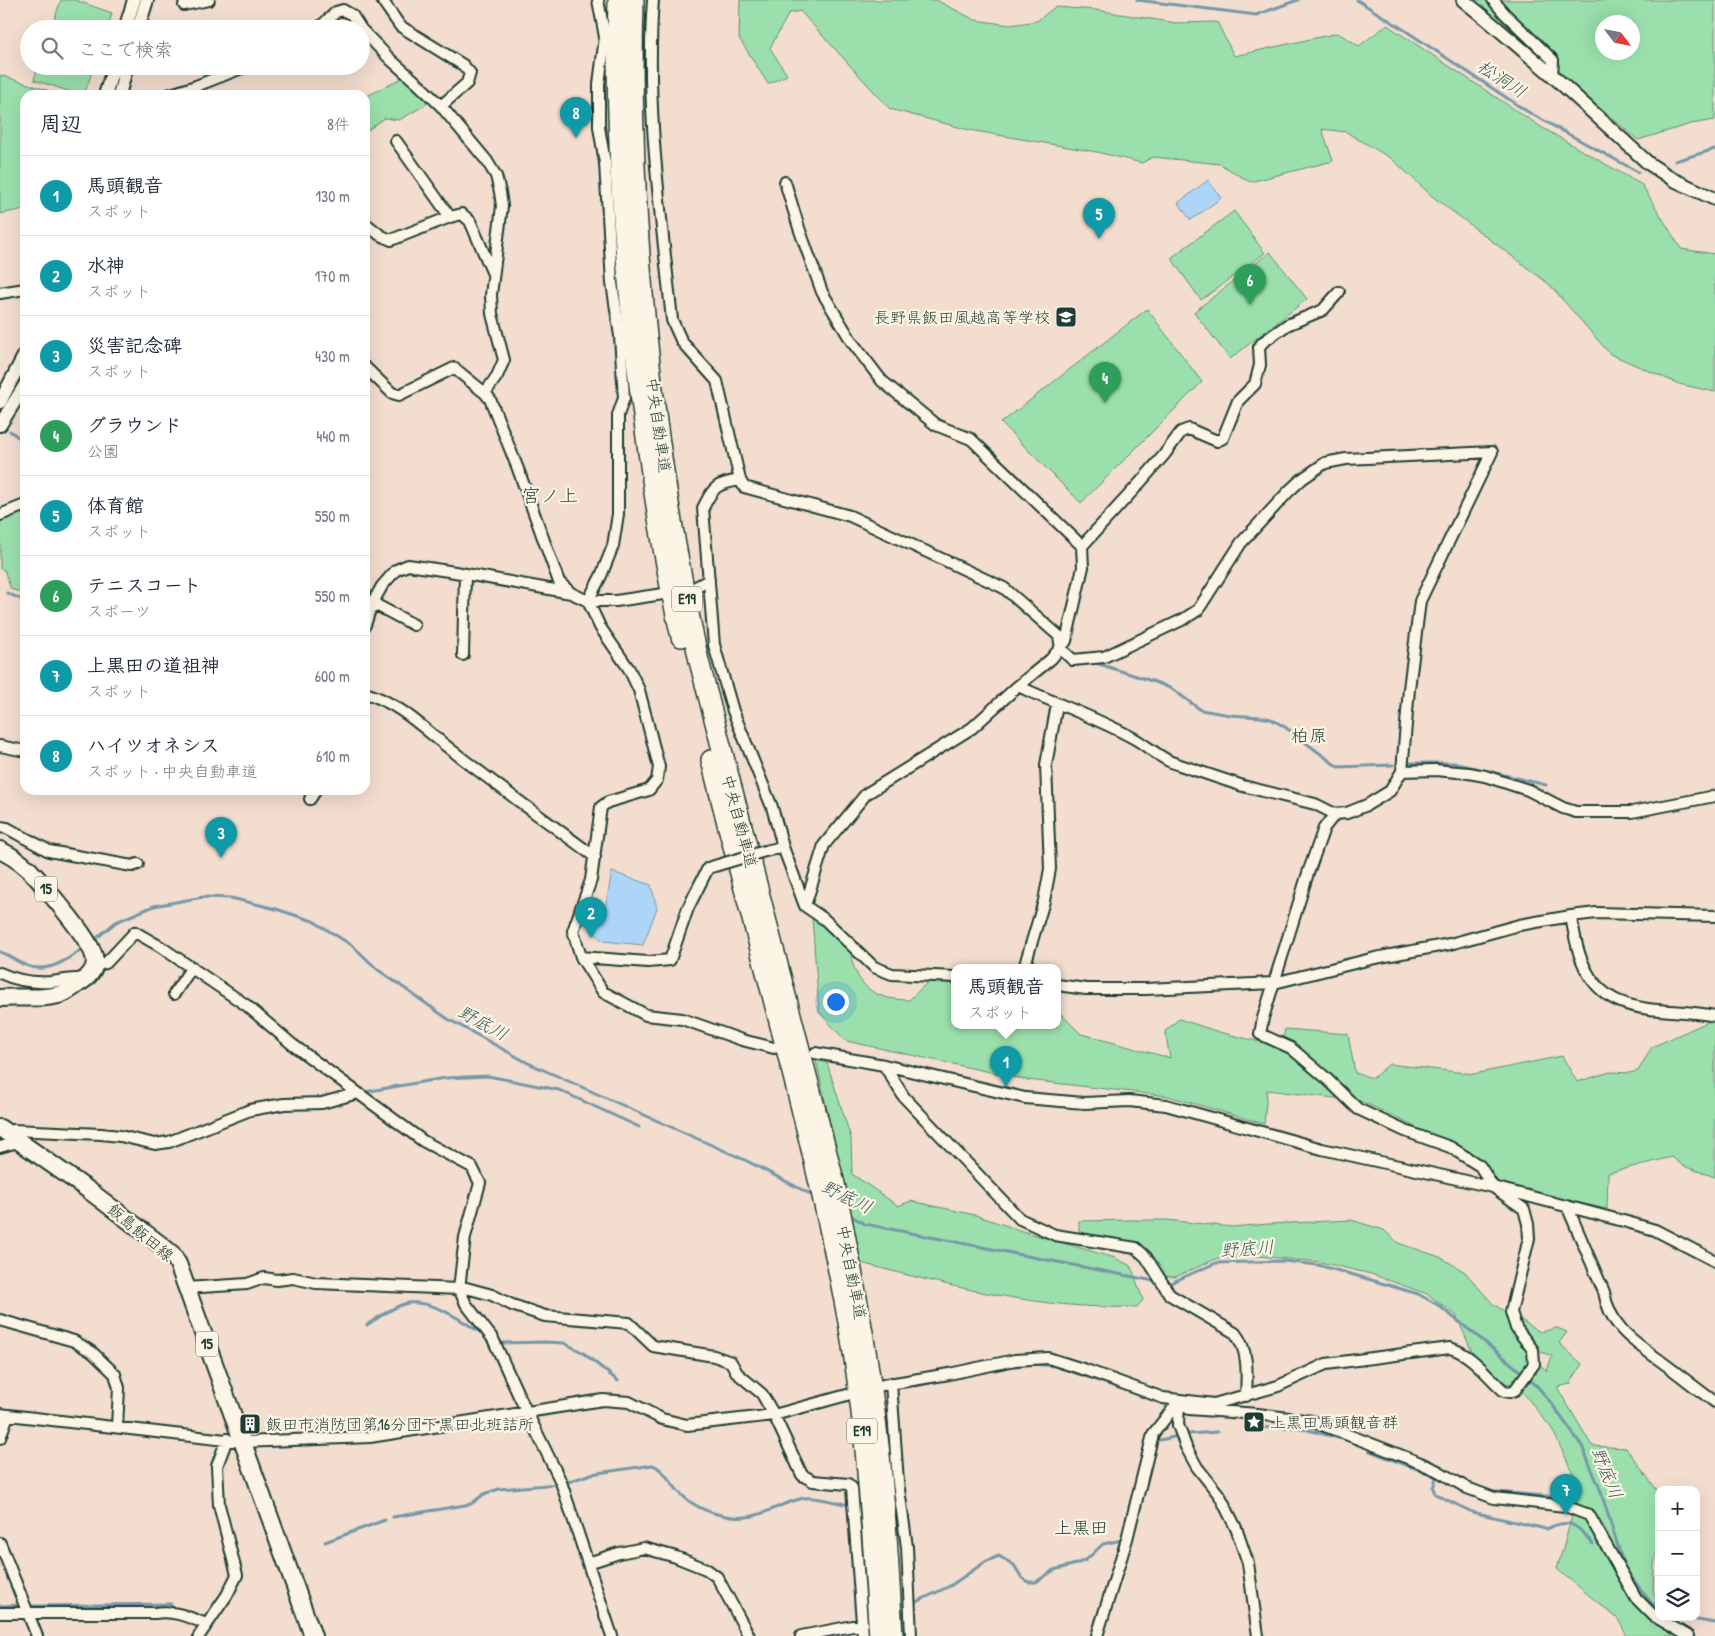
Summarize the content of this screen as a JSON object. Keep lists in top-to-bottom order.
{
  "streets": {
    "highway": ["中央自動車道", "E19"],
    "main road": ["15", "飯島飯田線"]
  },
  "districts": ["宮ノ上", "柏原", "上黒田"],
  "water": ["松洞川", "野底川"],
  "places": {
    "school or university": ["長野県飯田風越高等学校"],
    "place": ["上黒田馬頭観音群"],
    "building": ["飯田市消防団第16分団下黒田北班詰所"]
  },
  "north": "bottom right",
  "page": {
    "search": "ここで検索",
    "heading": ["周辺", "8件"],
    "pins": [
      "8",
      "5",
      "6",
      "4",
      "3",
      "2",
      "1",
      "7"
    ],
    "list": [
      {
        "mark": "1",
        "name": "馬頭観音",
        "note": "スポット",
        "value": "130 m"
      },
      {
        "mark": "2",
        "name": "水神",
        "note": "スポット",
        "value": "170 m"
      },
      {
        "mark": "3",
        "name": "災害記念碑",
        "note": "スポット",
        "value": "430 m"
      },
      {
        "mark": "4",
        "name": "グラウンド",
        "note": "公園",
        "value": "440 m"
      },
      {
        "mark": "5",
        "name": "体育館",
        "note": "スポット",
        "value": "550 m"
      },
      {
        "mark": "6",
        "name": "テニスコート",
        "note": "スポーツ",
        "value": "550 m"
      },
      {
        "mark": "7",
        "name": "上黒田の道祖神",
        "note": "スポット",
        "value": "600 m"
      },
      {
        "mark": "8",
        "name": "ハイツオネシス",
        "note": "スポット · 中央自動車道",
        "value": "610 m"
      }
    ],
    "popup": ["馬頭観音", "スポット"],
    "map_buttons": ["+", "−"]
  }
}
